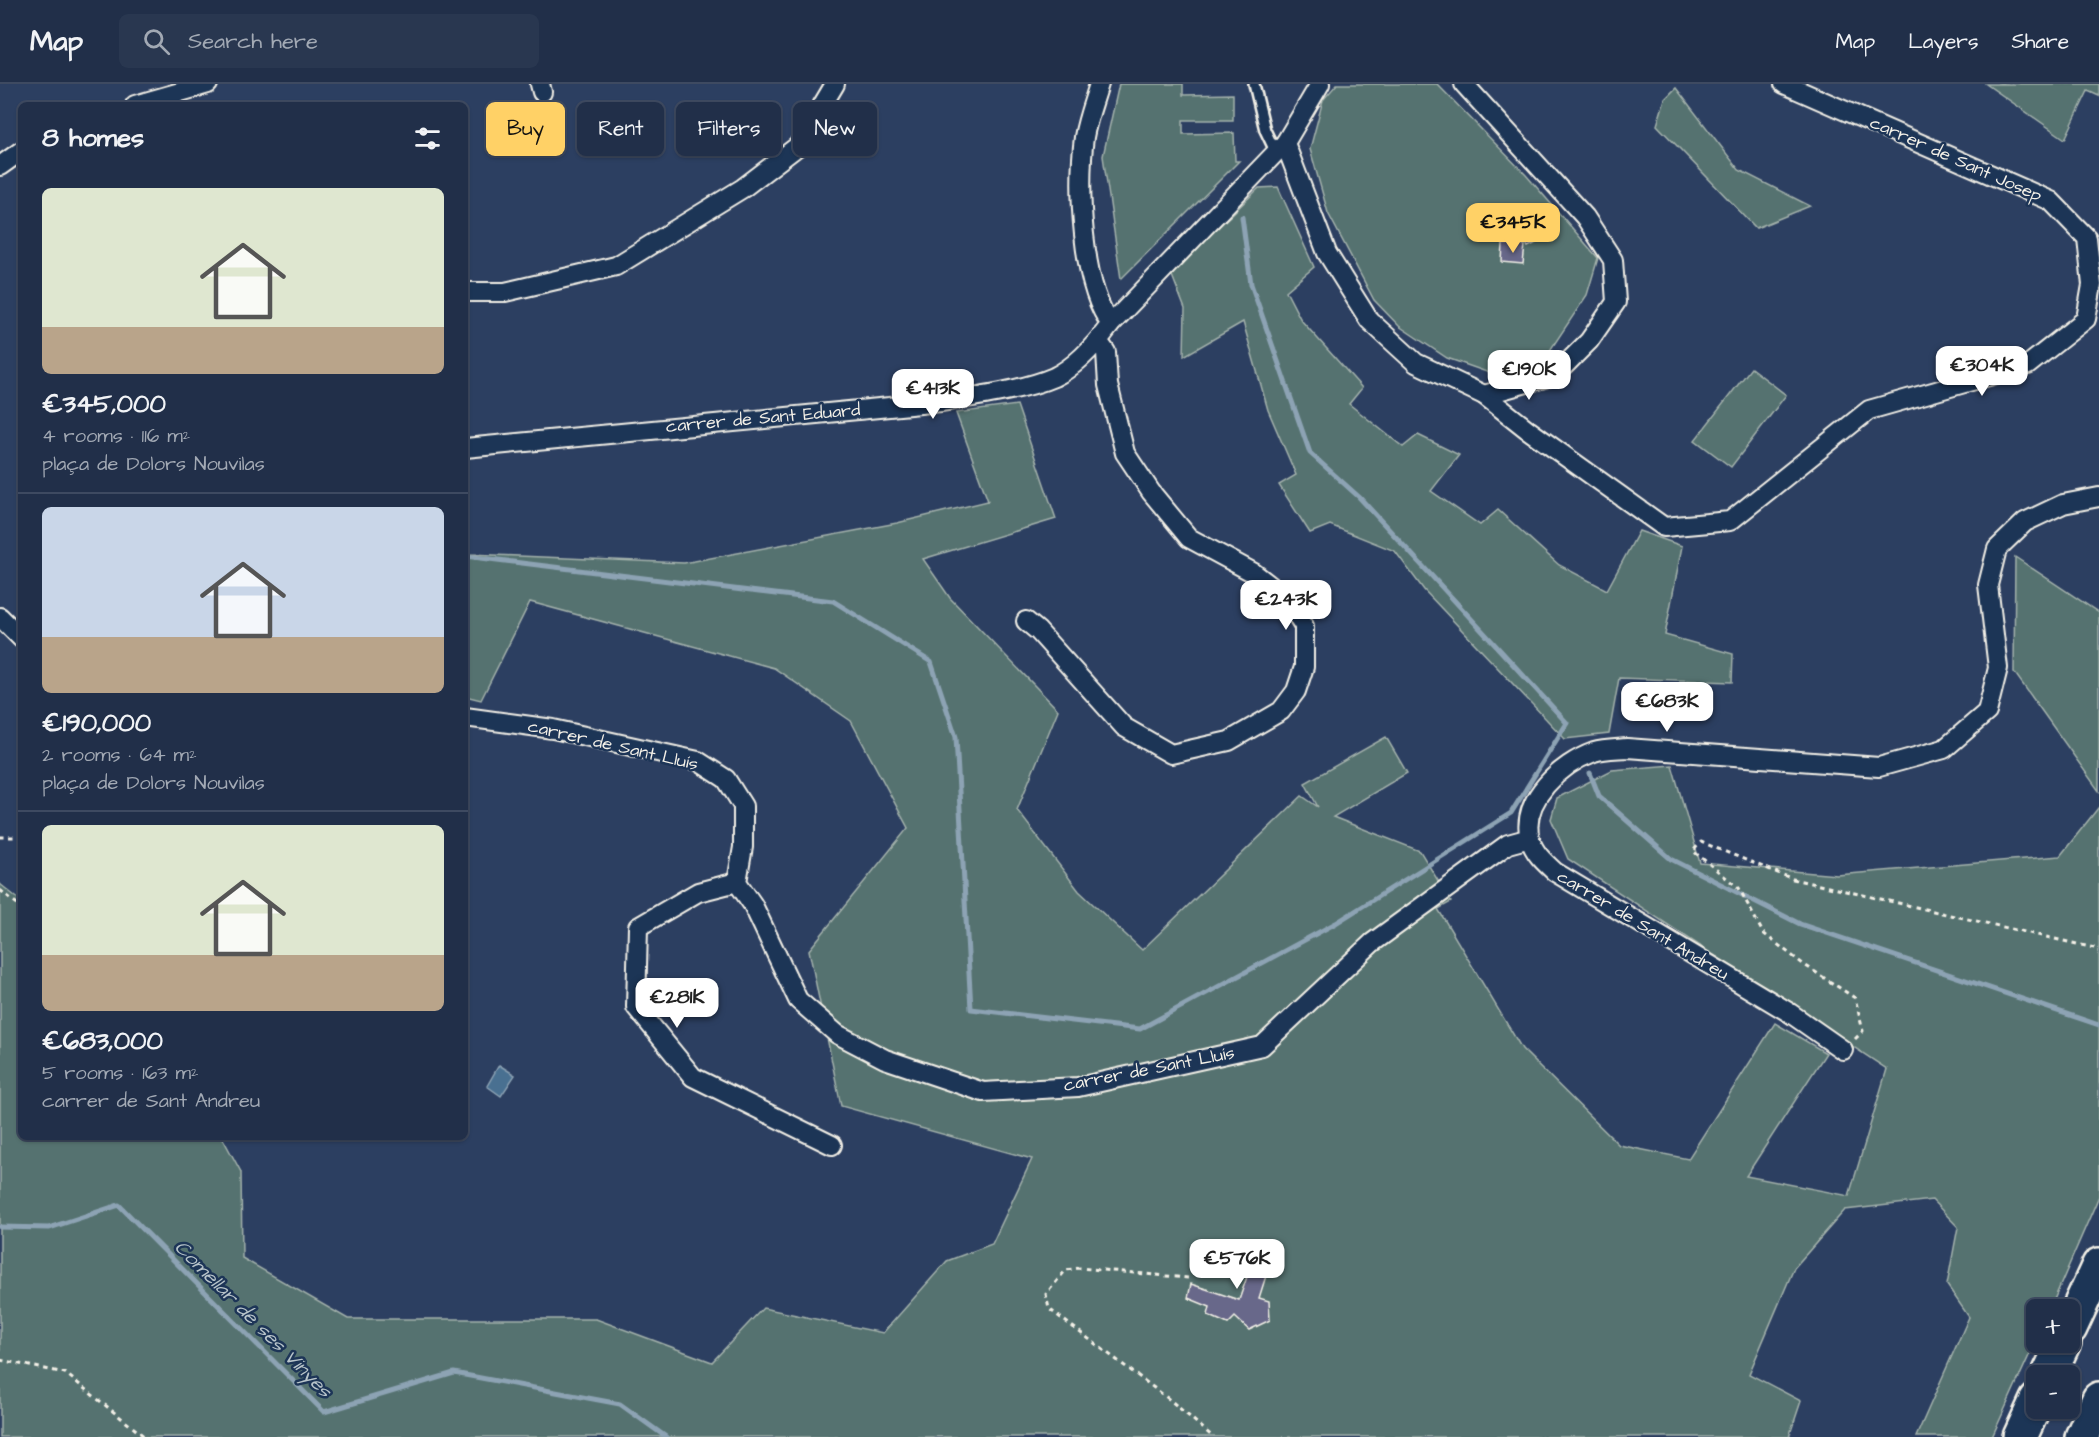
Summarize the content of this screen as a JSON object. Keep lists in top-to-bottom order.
{
  "streets": {
    "street": [
      "carrer de Sant Josep",
      "carrer de Sant Eduard",
      "carrer de Sant Lluís",
      "carrer de Sant Andreu"
    ]
  },
  "crossings": [
    ["carrer de Sant Josep", "carrer de Sant Eduard"],
    ["carrer de Sant Lluís", "carrer de Sant Andreu"]
  ],
  "water": ["Comellar de ses Vinyes"],
  "page": {
    "header": "Map",
    "search": "Search here",
    "nav": ["Map", "Layers", "Share"],
    "chip": [
      "Buy",
      "Rent",
      "Filters",
      "New"
    ],
    "heading": "8 homes",
    "list": [
      {
        "name": "€345,000",
        "note": "4 rooms · 116 m² · plaça de Dolors Nouvilas"
      },
      {
        "name": "€190,000",
        "note": "2 rooms · 64 m² · plaça de Dolors Nouvilas"
      },
      {
        "name": "€683,000",
        "note": "5 rooms · 163 m² · carrer de Sant Andreu"
      }
    ],
    "price": [
      "€345K",
      "€304K",
      "€190K",
      "€413K",
      "€243K",
      "€683K",
      "€281K",
      "€576K"
    ],
    "map_buttons": ["+", "−"]
  }
}
